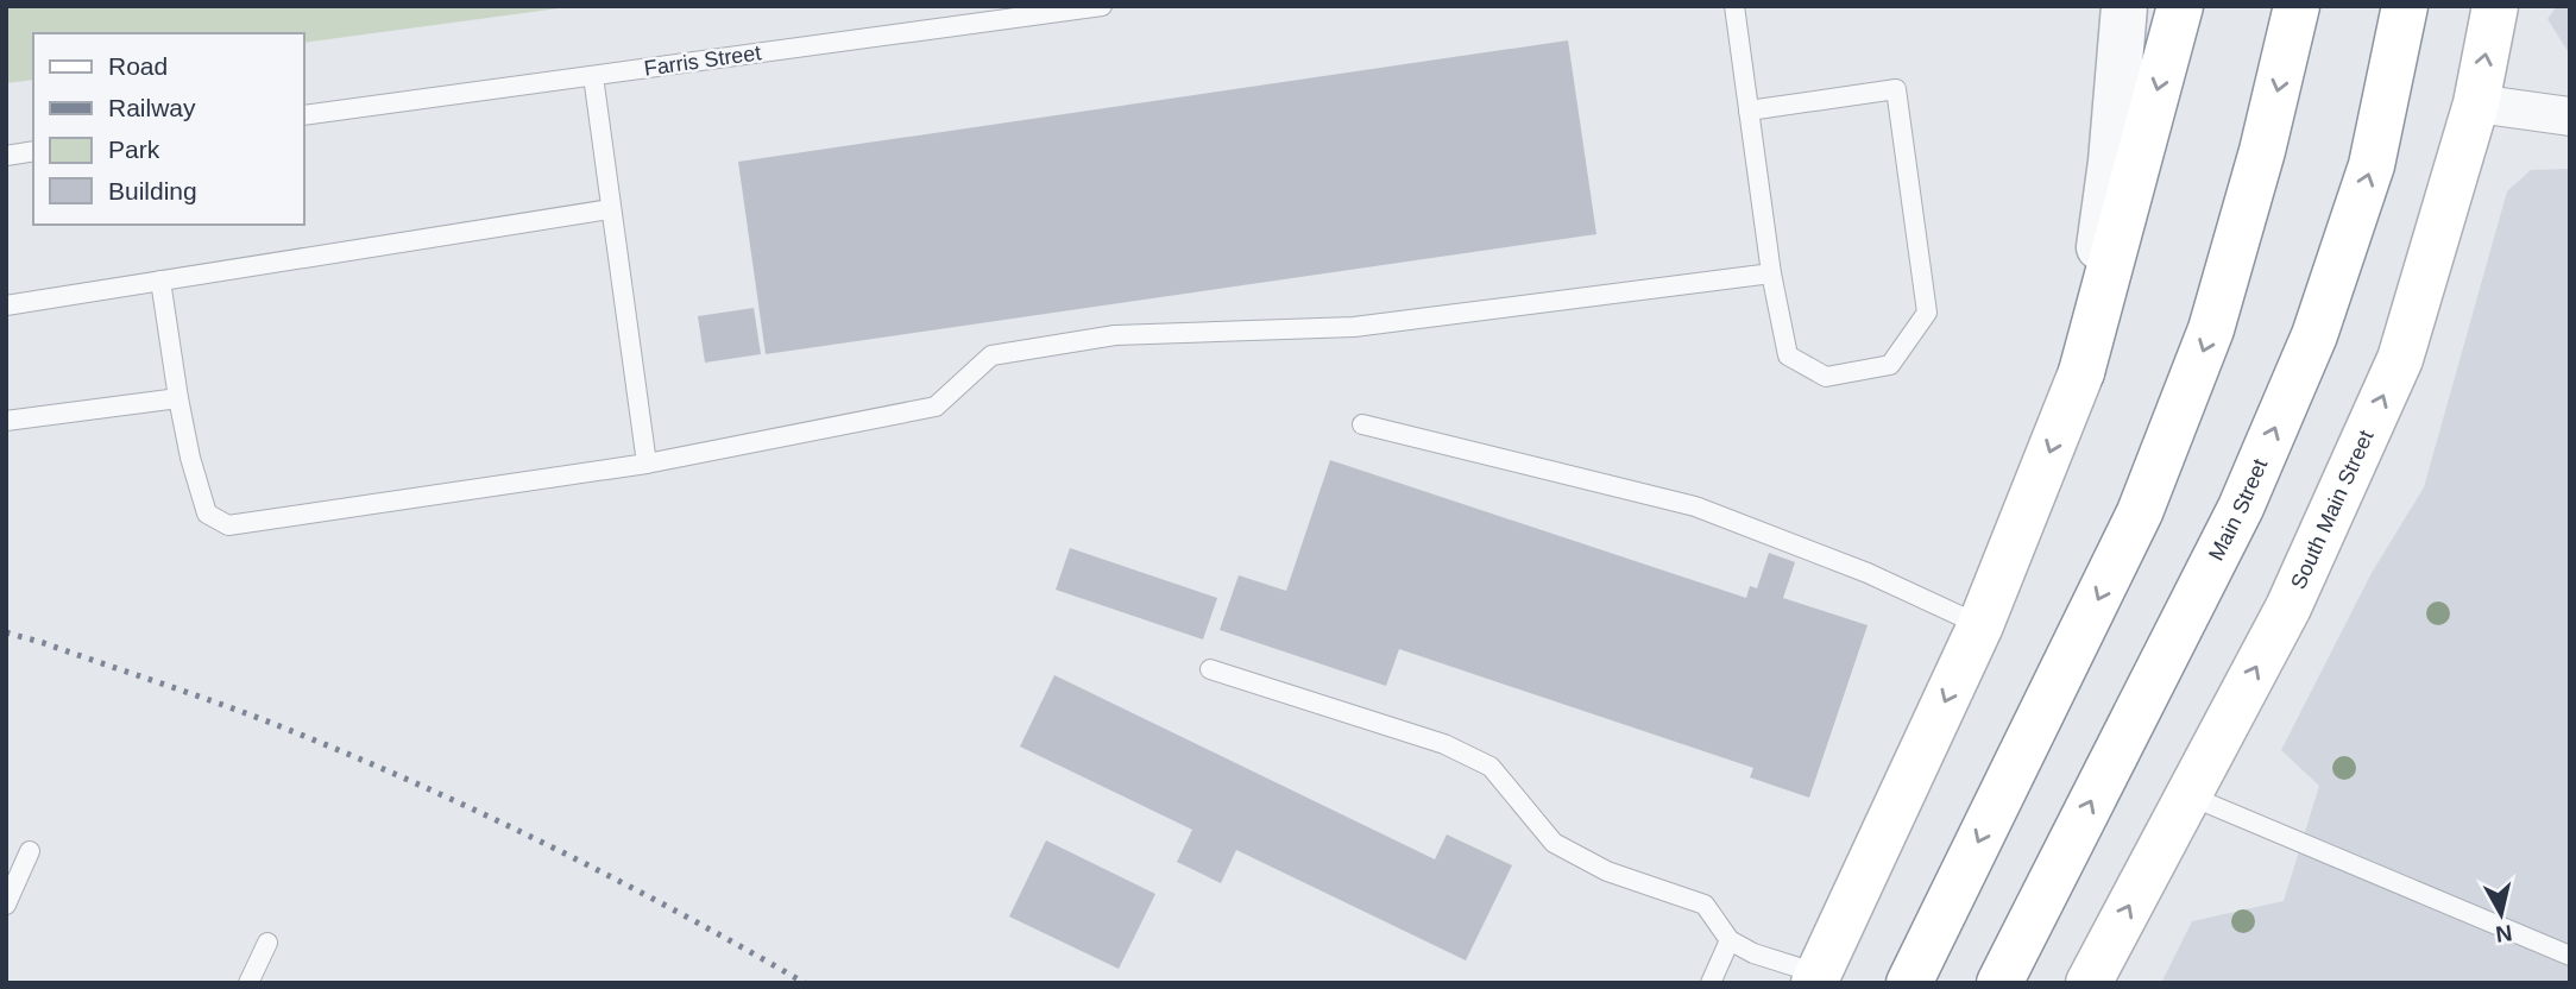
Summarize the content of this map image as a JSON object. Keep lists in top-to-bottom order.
{
  "streets": {
    "main road": ["Main Street", "South Main Street"],
    "lane": ["Farris Street"]
  },
  "legend": [
    "Road",
    "Railway",
    "Park",
    "Building"
  ],
  "north": "bottom"
}
